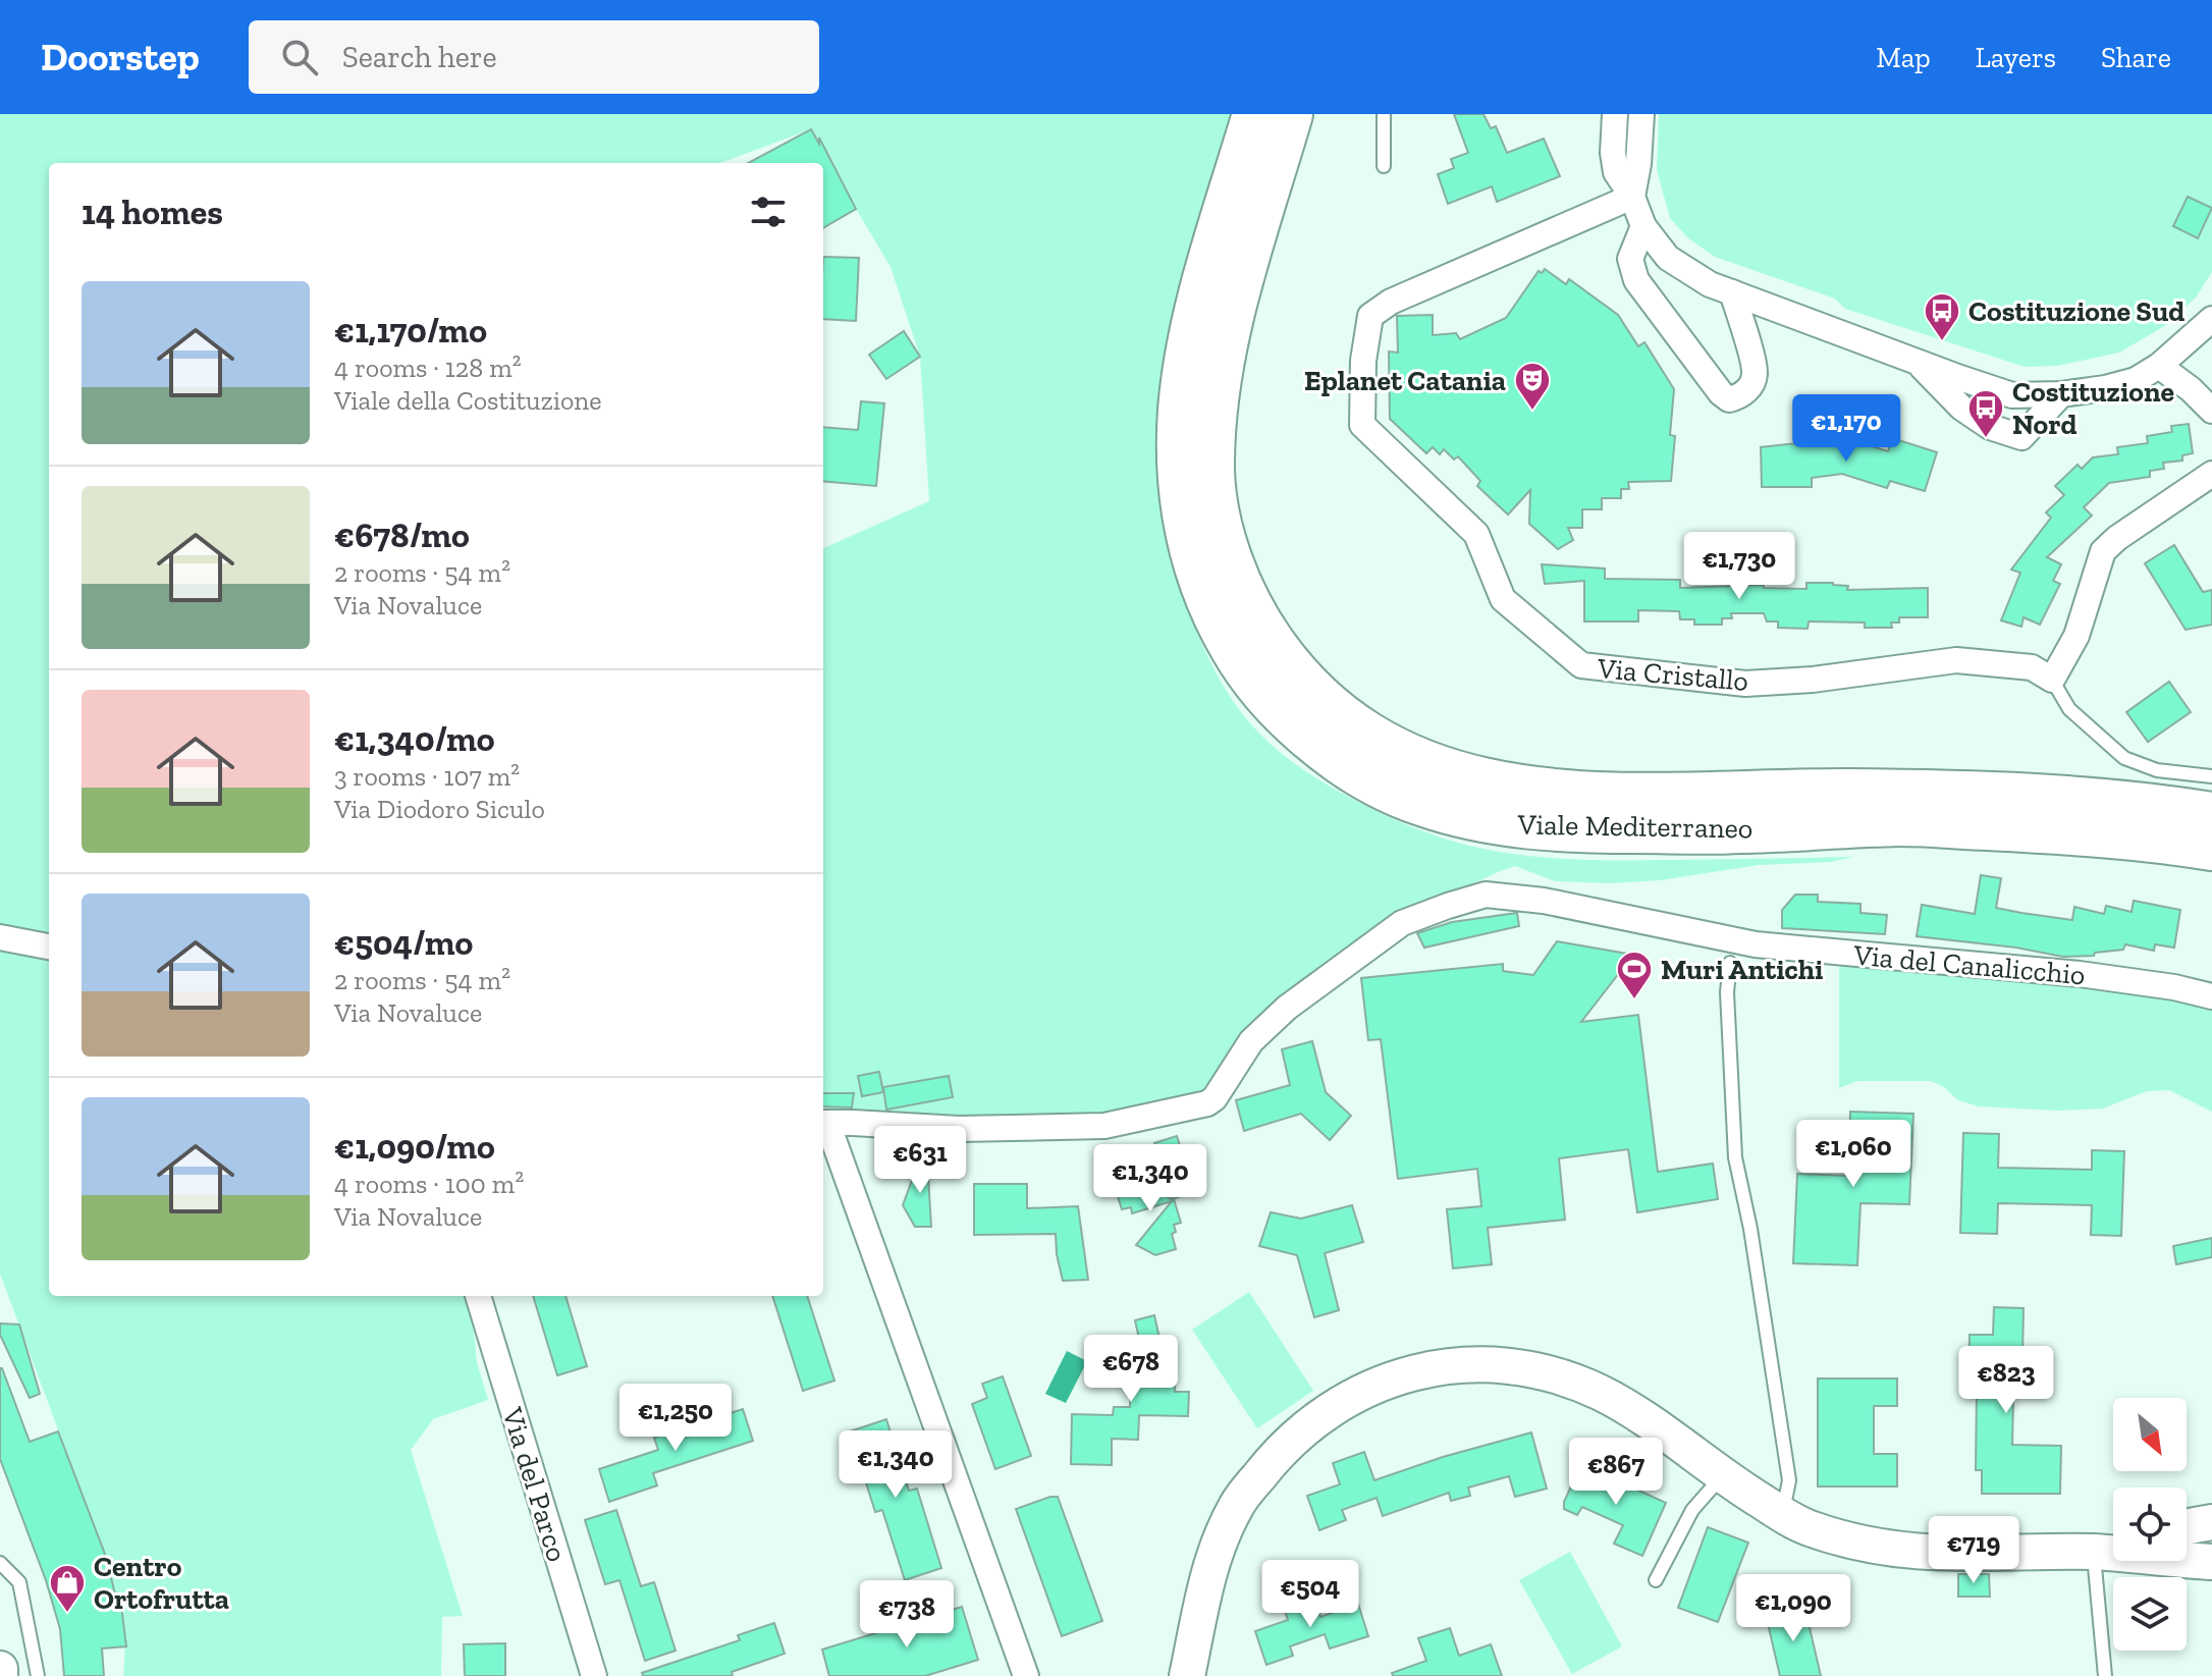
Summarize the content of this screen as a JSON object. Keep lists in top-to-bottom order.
{
  "streets": {
    "highway": ["Viale Mediterraneo"],
    "street": ["Via Cristallo", "Via del Canalicchio", "Via del Parco"]
  },
  "places": {
    "bus stop": ["Costituzione Sud", "Costituzione Nord"],
    "theatre": ["Eplanet Catania"],
    "sports": ["Muri Antichi"],
    "shop": ["Centro Ortofrutta"]
  },
  "north": "bottom right",
  "page": {
    "header": "Doorstep",
    "search": "Search here",
    "nav": ["Map", "Layers", "Share"],
    "heading": "14 homes",
    "list": [
      {
        "name": "€1,170/mo",
        "note": "4 rooms · 128 m² · Viale della Costituzione"
      },
      {
        "name": "€678/mo",
        "note": "2 rooms · 54 m² · Via Novaluce"
      },
      {
        "name": "€1,340/mo",
        "note": "3 rooms · 107 m² · Via Diodoro Siculo"
      },
      {
        "name": "€504/mo",
        "note": "2 rooms · 54 m² · Via Novaluce"
      },
      {
        "name": "€1,090/mo",
        "note": "4 rooms · 100 m² · Via Novaluce"
      }
    ],
    "price": [
      "€1,170",
      "€1,730",
      "€1,060",
      "€631",
      "€1,340",
      "€678",
      "€823",
      "€1,250",
      "€1,340",
      "€867",
      "€719",
      "€504",
      "€1,090",
      "€738"
    ]
  }
}
